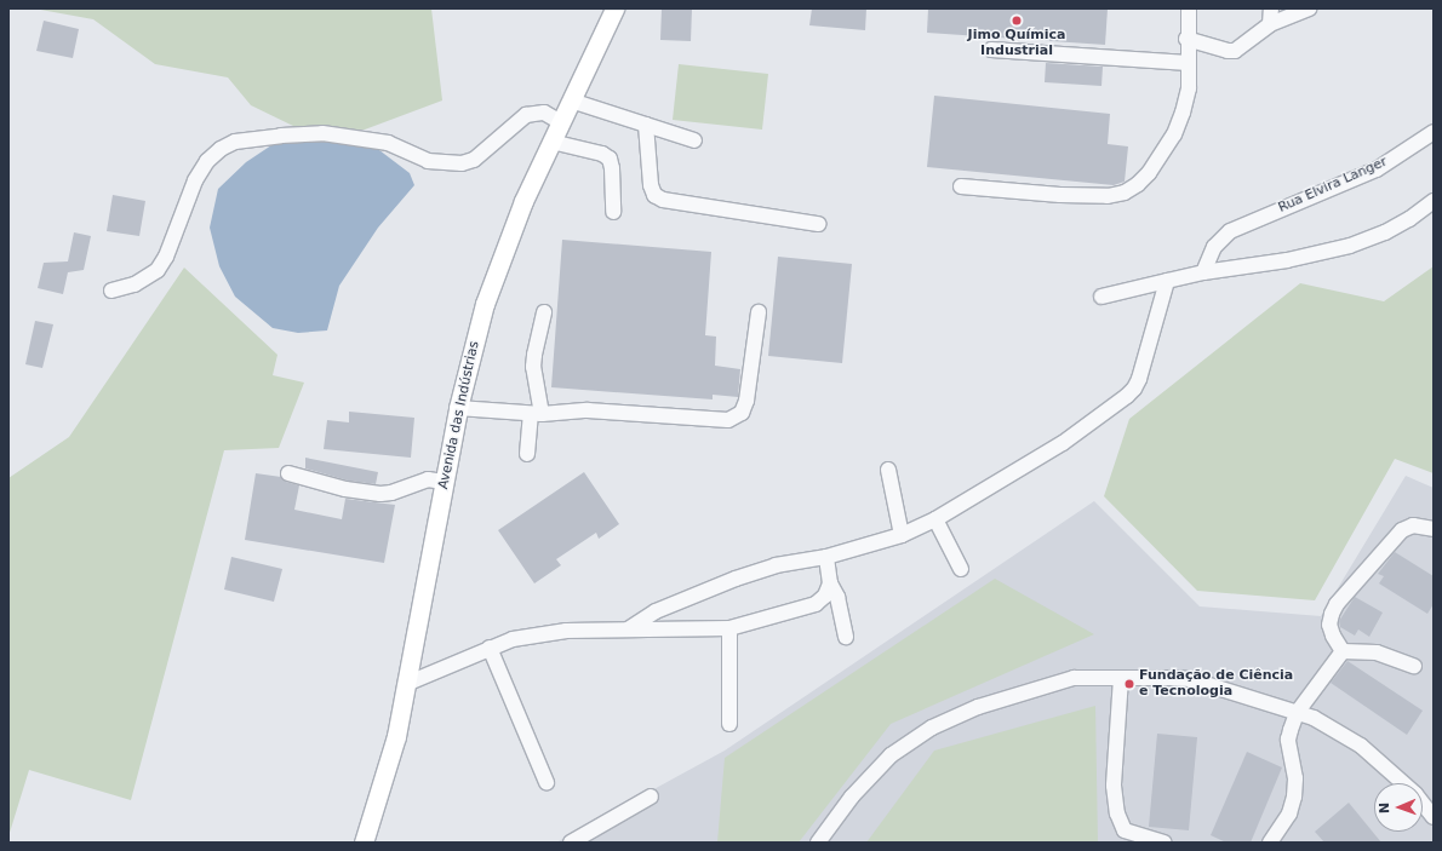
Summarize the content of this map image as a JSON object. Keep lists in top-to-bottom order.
{
  "streets": {
    "main road": ["Avenida das Indústrias"],
    "street": ["Rua Elvira Langer"]
  },
  "places": ["Jimo Química Industrial", "Fundação de Ciência e Tecnologia"],
  "north": "left"
}
